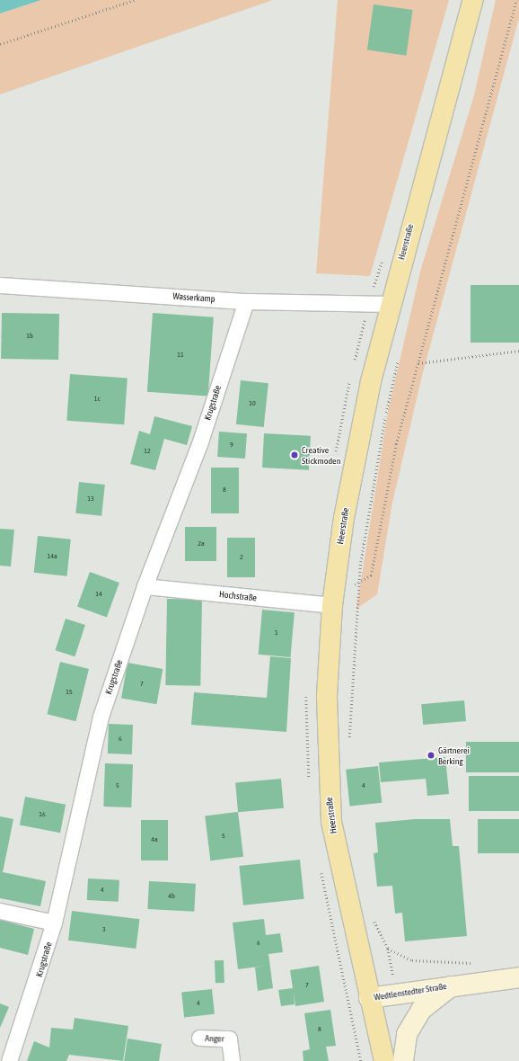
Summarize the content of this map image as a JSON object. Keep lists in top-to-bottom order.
{
  "streets": {
    "main road": ["Heerstraße"],
    "street": [
      "Wasserkamp",
      "Krugstraße",
      "Hochstraße",
      "Wedtlenstedter Straße",
      "Anger"
    ]
  },
  "crossings": [
    ["Heerstraße", "Wasserkamp"],
    ["Heerstraße", "Hochstraße"],
    ["Heerstraße", "Wedtlenstedter Straße"],
    ["Wasserkamp", "Krugstraße"],
    ["Krugstraße", "Hochstraße"]
  ],
  "places": ["Creative Stickmoden", "Gärtnerei Berking"],
  "house_numbers": [
    "1b",
    "11",
    "1c",
    "10",
    "9",
    "12",
    "8",
    "13",
    "2a",
    "14a",
    "2",
    "14",
    "1",
    "7",
    "15",
    "6",
    "5",
    "4",
    "16",
    "5",
    "4a",
    "4",
    "4b",
    "3",
    "6",
    "7",
    "4",
    "8"
  ]
}
